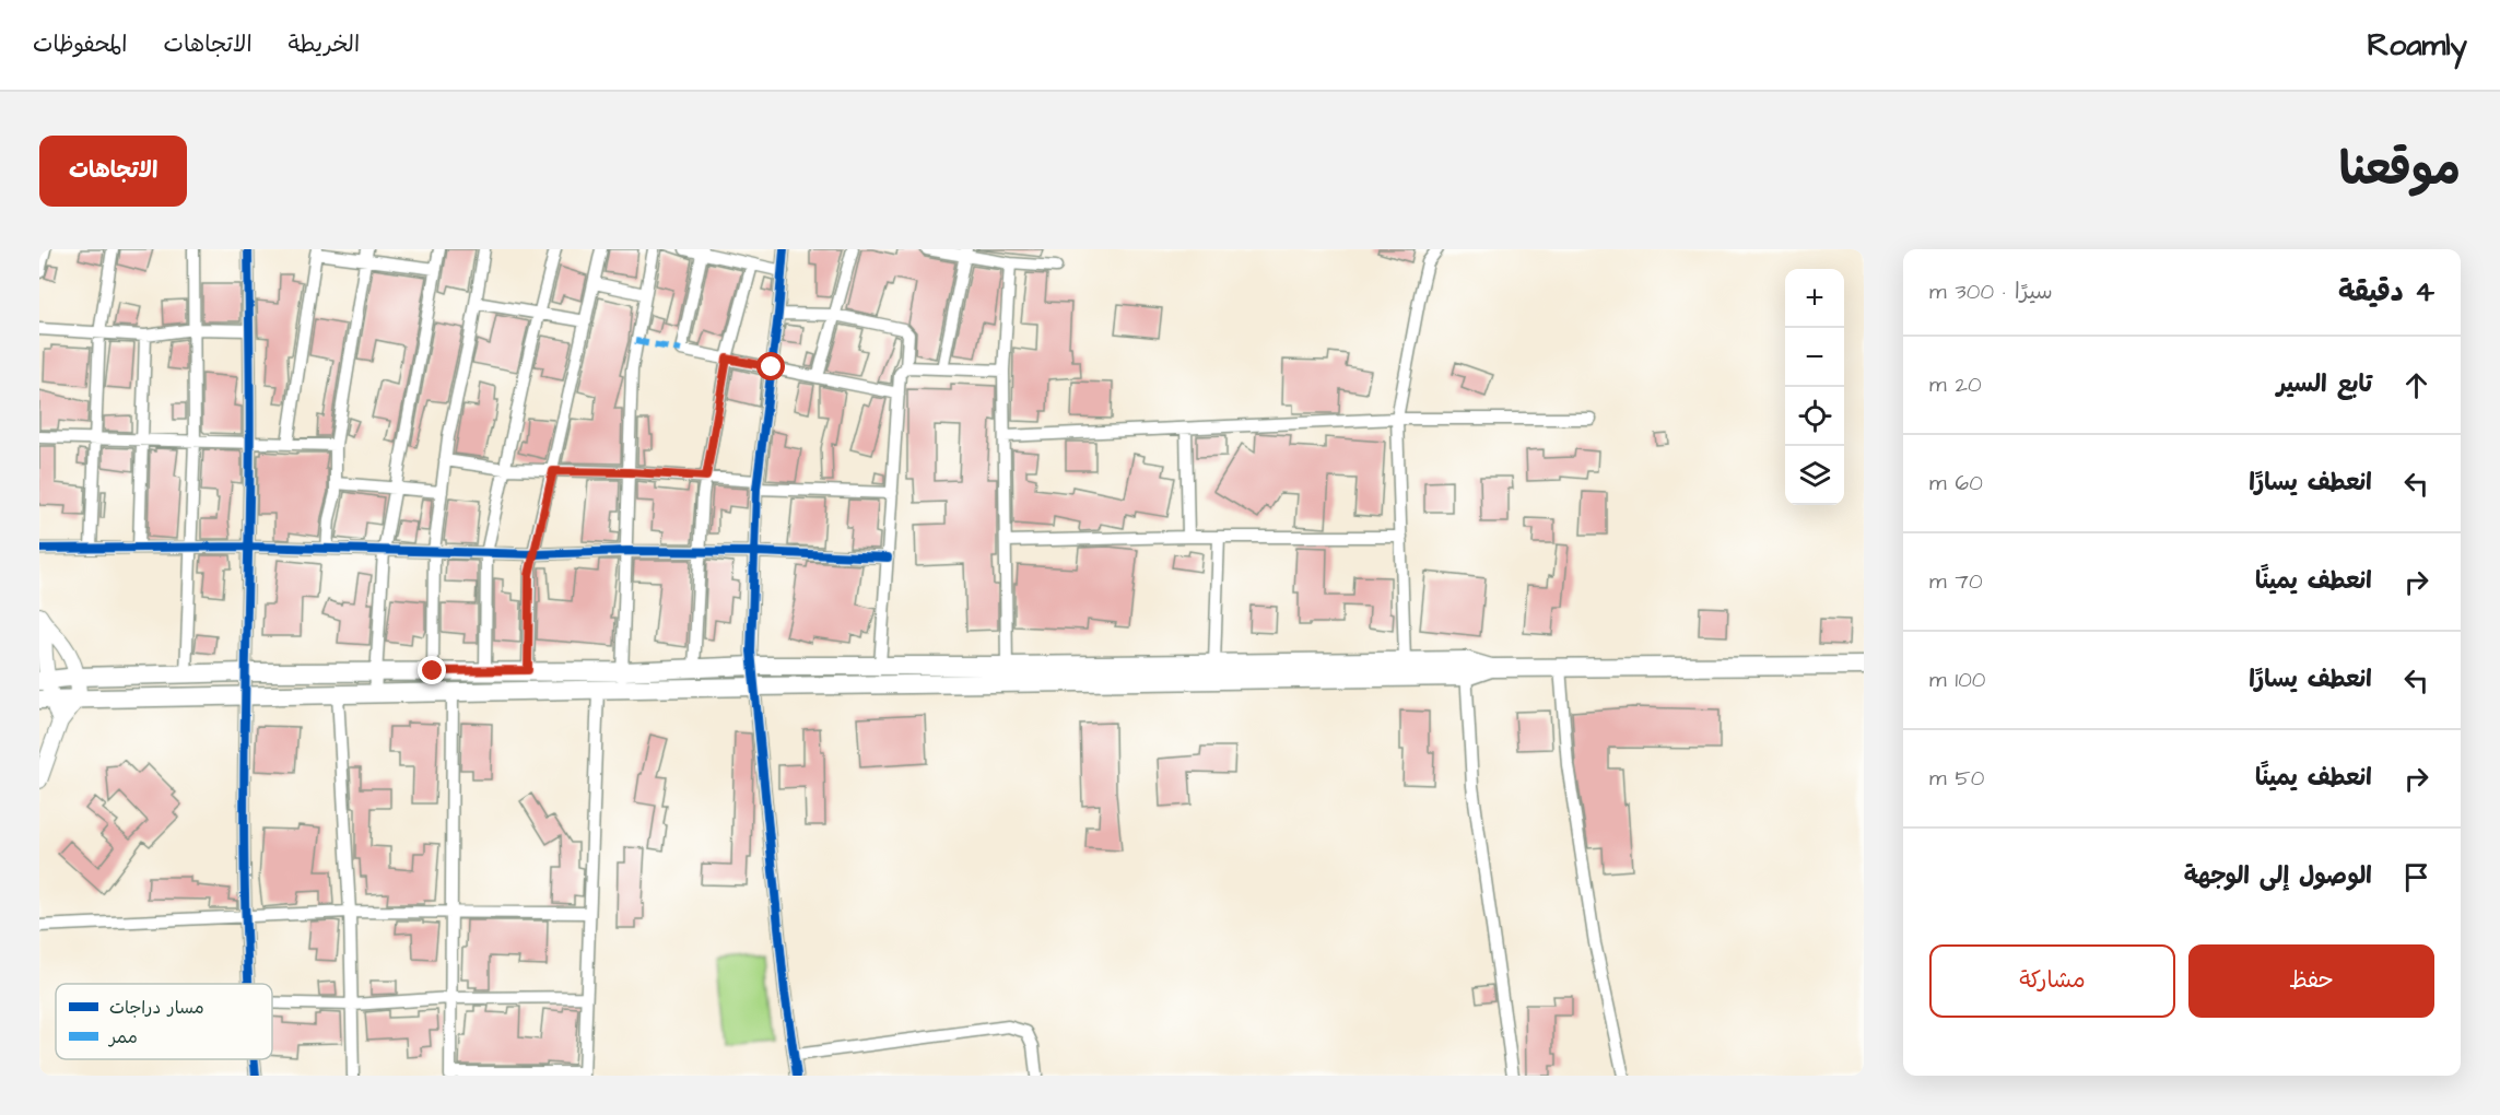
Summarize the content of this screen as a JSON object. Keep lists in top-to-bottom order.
{
  "legend": ["مسار دراجات", "ممر"],
  "page": {
    "header": "Roamly",
    "nav": ["الخريطة", "الاتجاهات", "المحفوظات"],
    "title": "موقعنا",
    "buttons": [
      "الاتجاهات",
      ["حفظ", "مشاركة"]
    ],
    "heading": ["4 دقيقة", "سيرًا · 300 m"],
    "map_buttons": ["+", "−"],
    "list": [
      ["تابع السير", "20 m"],
      ["انعطف يسارًا", "60 m"],
      ["انعطف يمينًا", "70 m"],
      ["انعطف يسارًا", "100 m"],
      ["انعطف يمينًا", "50 m"],
      "الوصول إلى الوجهة"
    ]
  }
}
